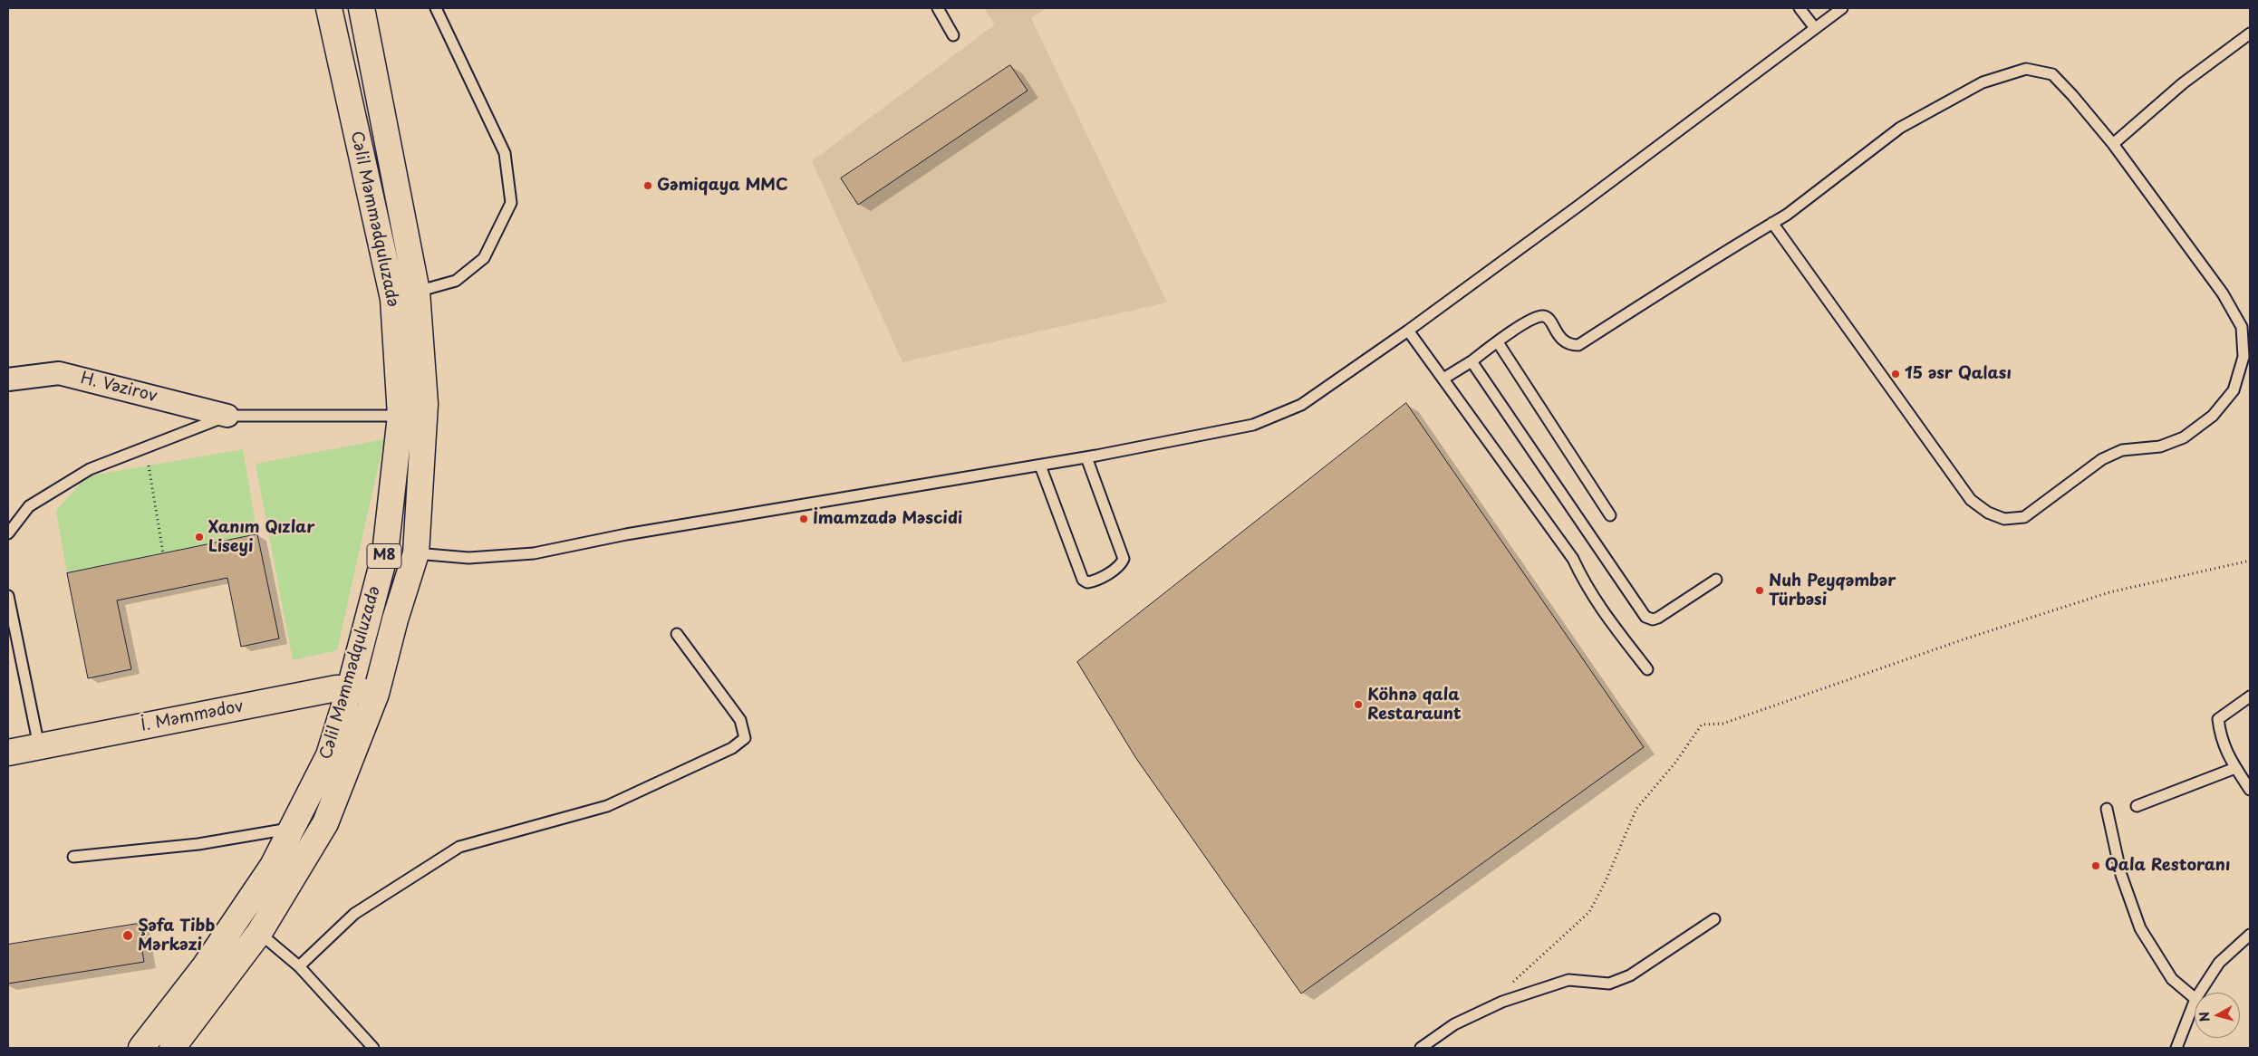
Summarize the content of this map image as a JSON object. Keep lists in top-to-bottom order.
{
  "streets": {
    "main road": ["Cəlil Məmmədquluzadə", "M8", "İ. Məmmədov"],
    "street": ["H. Vəzirov"]
  },
  "crossings": [
    ["Cəlil Məmmədquluzadə", "M8"],
    ["Cəlil Məmmədquluzadə", "İ. Məmmədov"],
    ["M8", "İ. Məmmədov"]
  ],
  "places": [
    "Gəmiqaya MMC",
    "15 əsr Qalası",
    "İmamzadə Məscidi",
    "Xanım Qızlar Liseyi",
    "Nuh Peyqəmbər Türbəsi",
    "Köhnə qala Restaraunt",
    "Qala Restoranı",
    "Şəfa Tibb Mərkəzi"
  ],
  "north": "left"
}
